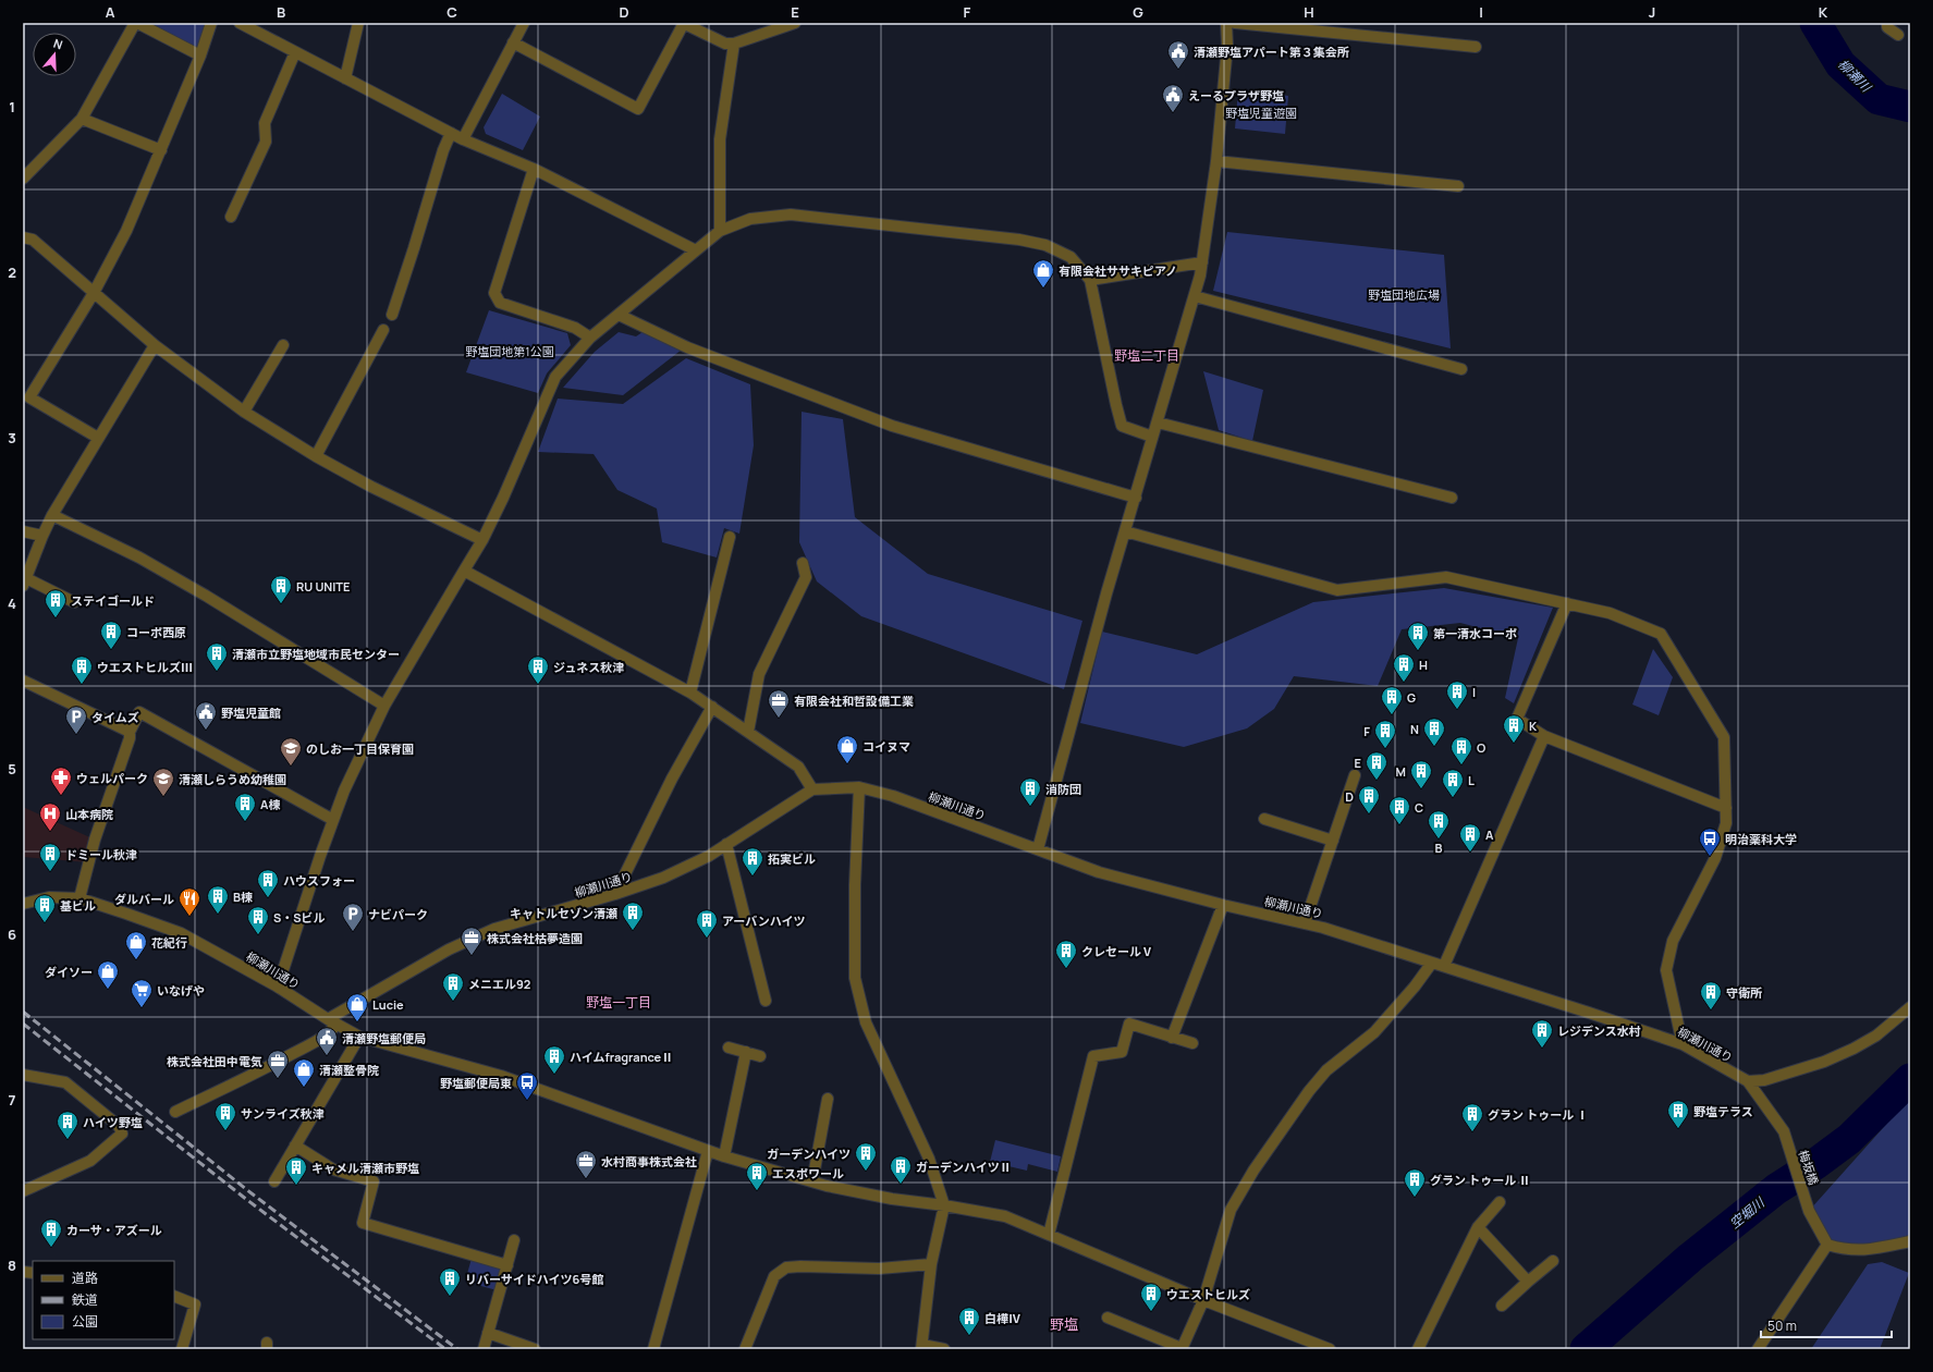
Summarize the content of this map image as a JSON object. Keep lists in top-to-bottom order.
{
  "streets": {
    "street": ["柳瀬川通り", "梅坂橋"]
  },
  "crossings": [
    ["柳瀬川通り", "梅坂橋"]
  ],
  "districts": ["野塩二丁目", "野塩一丁目", "野塩"],
  "water": ["柳瀬川", "空堀川"],
  "parks": ["野塩児童遊園", "野塩団地広場", "野塩団地第1公園"],
  "places": {
    "public building": [
      "清瀬野塩アパート第３集会所",
      "えーるプラザ野塩",
      "野塩児童館",
      "清瀬野塩郵便局"
    ],
    "shop": [
      "有限会社ササキピアノ",
      "コイヌマ",
      "花紀行",
      "ダイソー",
      "Lucie",
      "清瀬整骨院"
    ],
    "building": [
      "RU UNITE",
      "ステイゴールド",
      "コーポ西原",
      "第一清水コーポ",
      "清瀬市立野塩地域市民センター",
      "H",
      "ウエストヒルズⅢ",
      "ジュネス秋津",
      "I",
      "G",
      "K",
      "N",
      "F",
      "O",
      "E",
      "M",
      "L",
      "消防団",
      "D",
      "A棟",
      "C",
      "B",
      "A",
      "ドミール秋津",
      "拓実ビル",
      "ハウスフォー",
      "B棟",
      "基ビル",
      "キャトルセゾン清瀬",
      "S・Sビル",
      "アーバンハイツ",
      "クレセールⅤ",
      "メニエル92",
      "守衛所",
      "レジデンス水村",
      "ハイムfragranceⅡ",
      "野塩テラス",
      "サンライズ秋津",
      "グラン トゥール Ⅰ",
      "ハイツ野塩",
      "ガーデンハイツ",
      "ガーデンハイツⅡ",
      "キャメル清瀬市野塩",
      "エスポワール",
      "グラン トゥール Ⅱ",
      "カーサ・アズール",
      "リバーサイドハイツ6号館",
      "ウエストヒルズ",
      "白樺Ⅳ"
    ],
    "office": [
      "有限会社和哲設備工業",
      "株式会社枯夢造園",
      "株式会社田中電気",
      "水村商事株式会社"
    ],
    "parking": ["タイムズ", "ナビパーク"],
    "school or university": ["のしお一丁目保育園", "清瀬しらうめ幼稚園"],
    "pharmacy": ["ウェルパーク"],
    "hospital": ["山本病院"],
    "bus stop": ["明治薬科大学", "野塩郵便局東"],
    "restaurant": ["ダルバール"],
    "supermarket": ["いなげや"]
  },
  "legend": ["道路", "鉄道", "公園"],
  "scale_bar": "50 m",
  "north": "top",
  "grid": {
    "columns": [
      "A",
      "B",
      "C",
      "D",
      "E",
      "F",
      "G",
      "H",
      "I",
      "J",
      "K"
    ],
    "rows": [
      "1",
      "2",
      "3",
      "4",
      "5",
      "6",
      "7",
      "8"
    ]
  }
}
